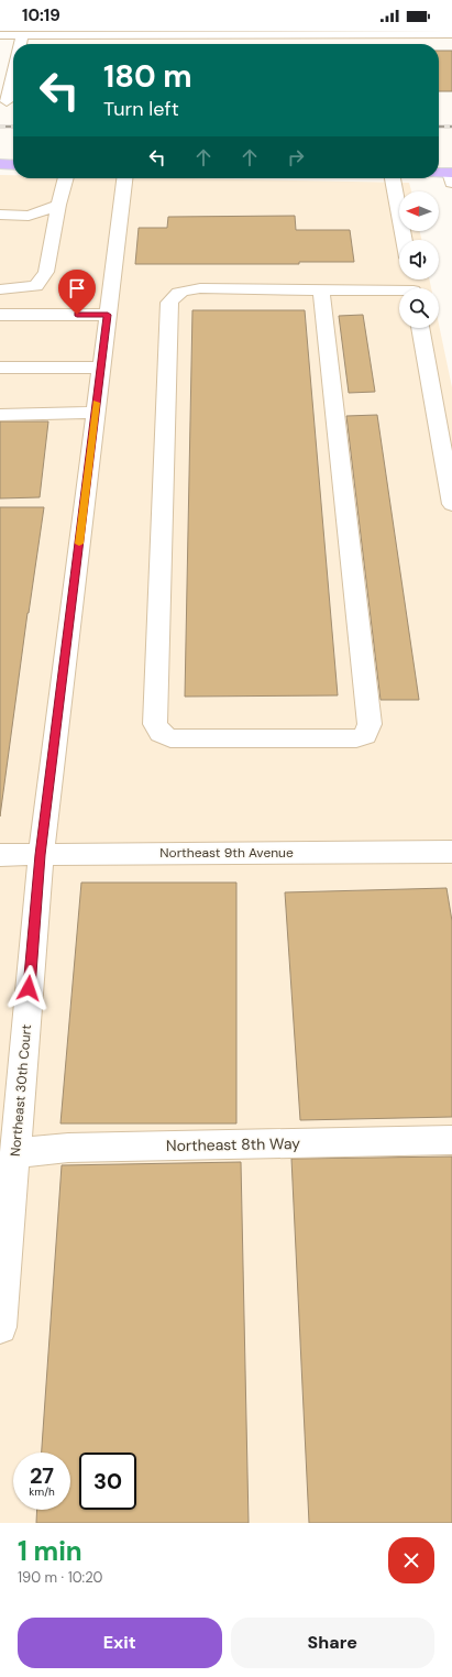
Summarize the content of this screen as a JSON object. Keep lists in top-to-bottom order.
{
  "streets": {
    "street": ["Northeast 9th Avenue", "Northeast 30th Court", "Northeast 8th Way"]
  },
  "crossings": [
    ["Northeast 9th Avenue", "Northeast 30th Court"],
    ["Northeast 30th Court", "Northeast 8th Way"]
  ],
  "north": "left",
  "page": {
    "status": "10:19",
    "turn": ["180 m", "Turn left"],
    "speed": "27 km/h",
    "limit": "30",
    "heading": ["1 min", "190 m · 10:20"],
    "buttons": ["Exit", "Share"]
  }
}
